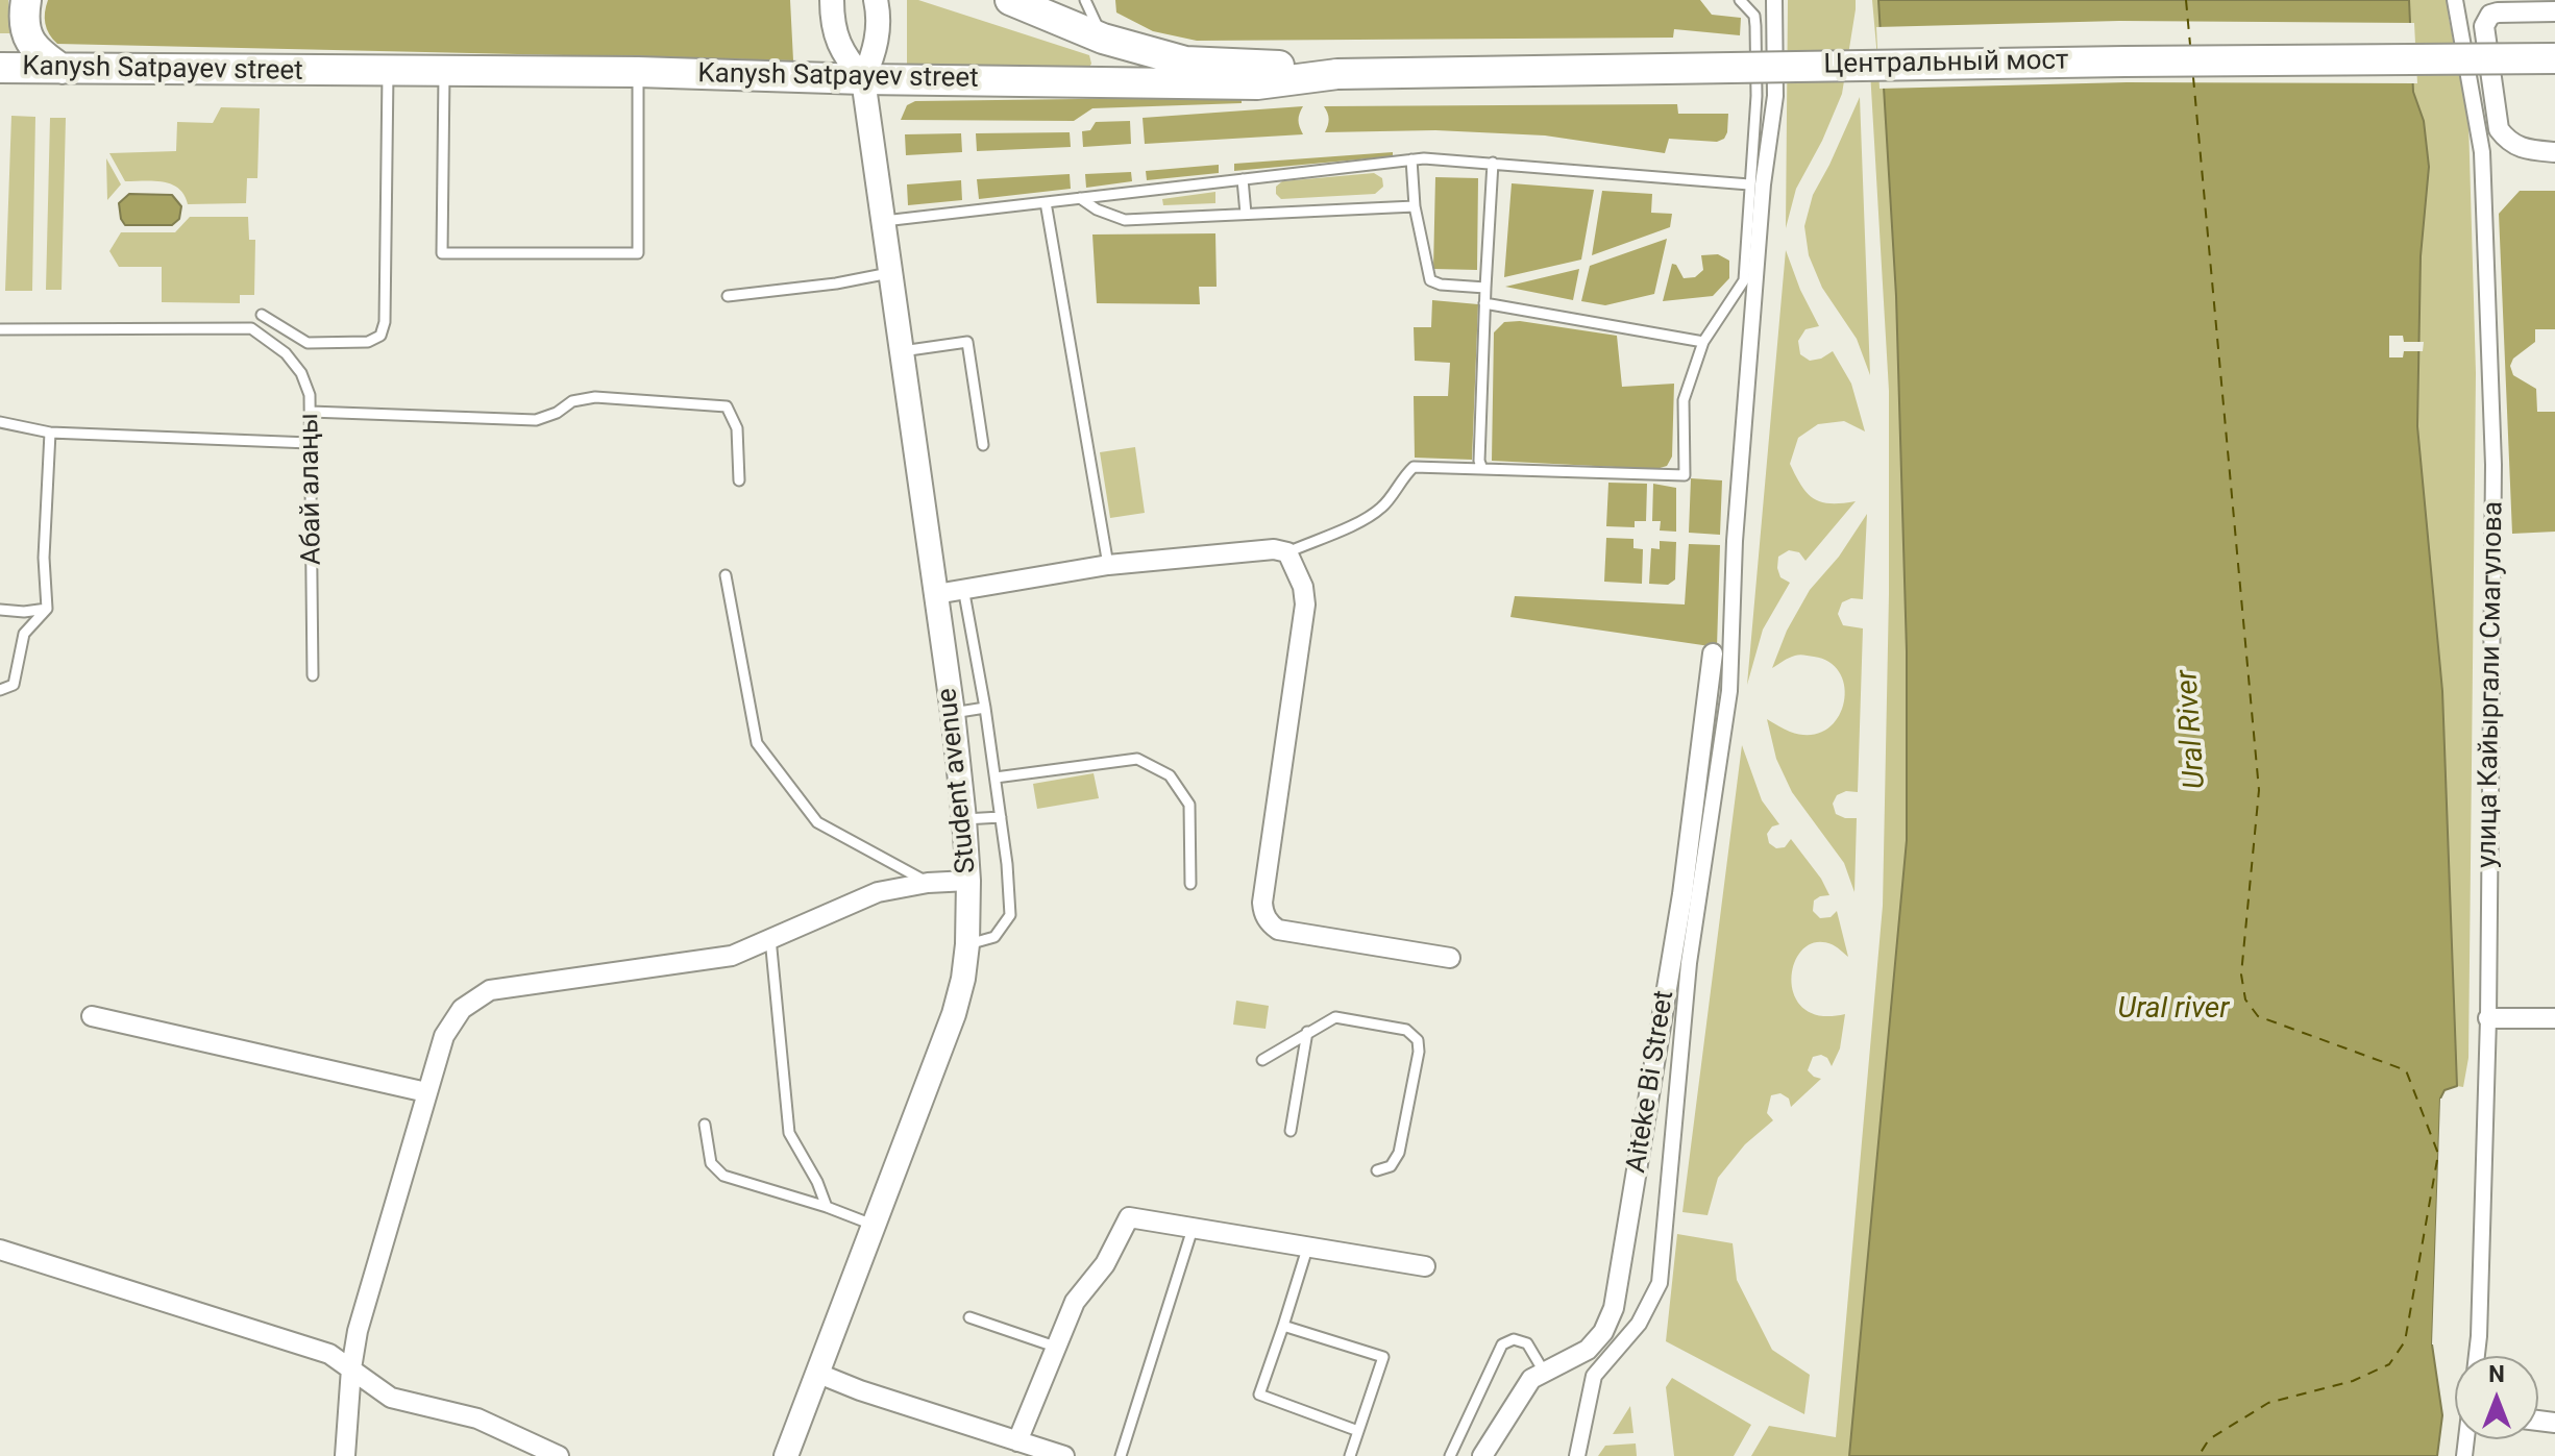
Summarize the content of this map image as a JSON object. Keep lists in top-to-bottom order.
{
  "streets": {
    "main road": ["Центральный мост", "Kanysh Satpayev street"],
    "street": ["улица Кайыргали Смагулова", "Student avenue", "Aiteke Bi Street"],
    "lane": ["Абай алаңы"]
  },
  "crossings": [
    ["Центральный мост", "Kanysh Satpayev street"],
    ["Kanysh Satpayev street", "Student avenue"]
  ],
  "water": ["Ural River", "Ural river"],
  "north": "top"
}
